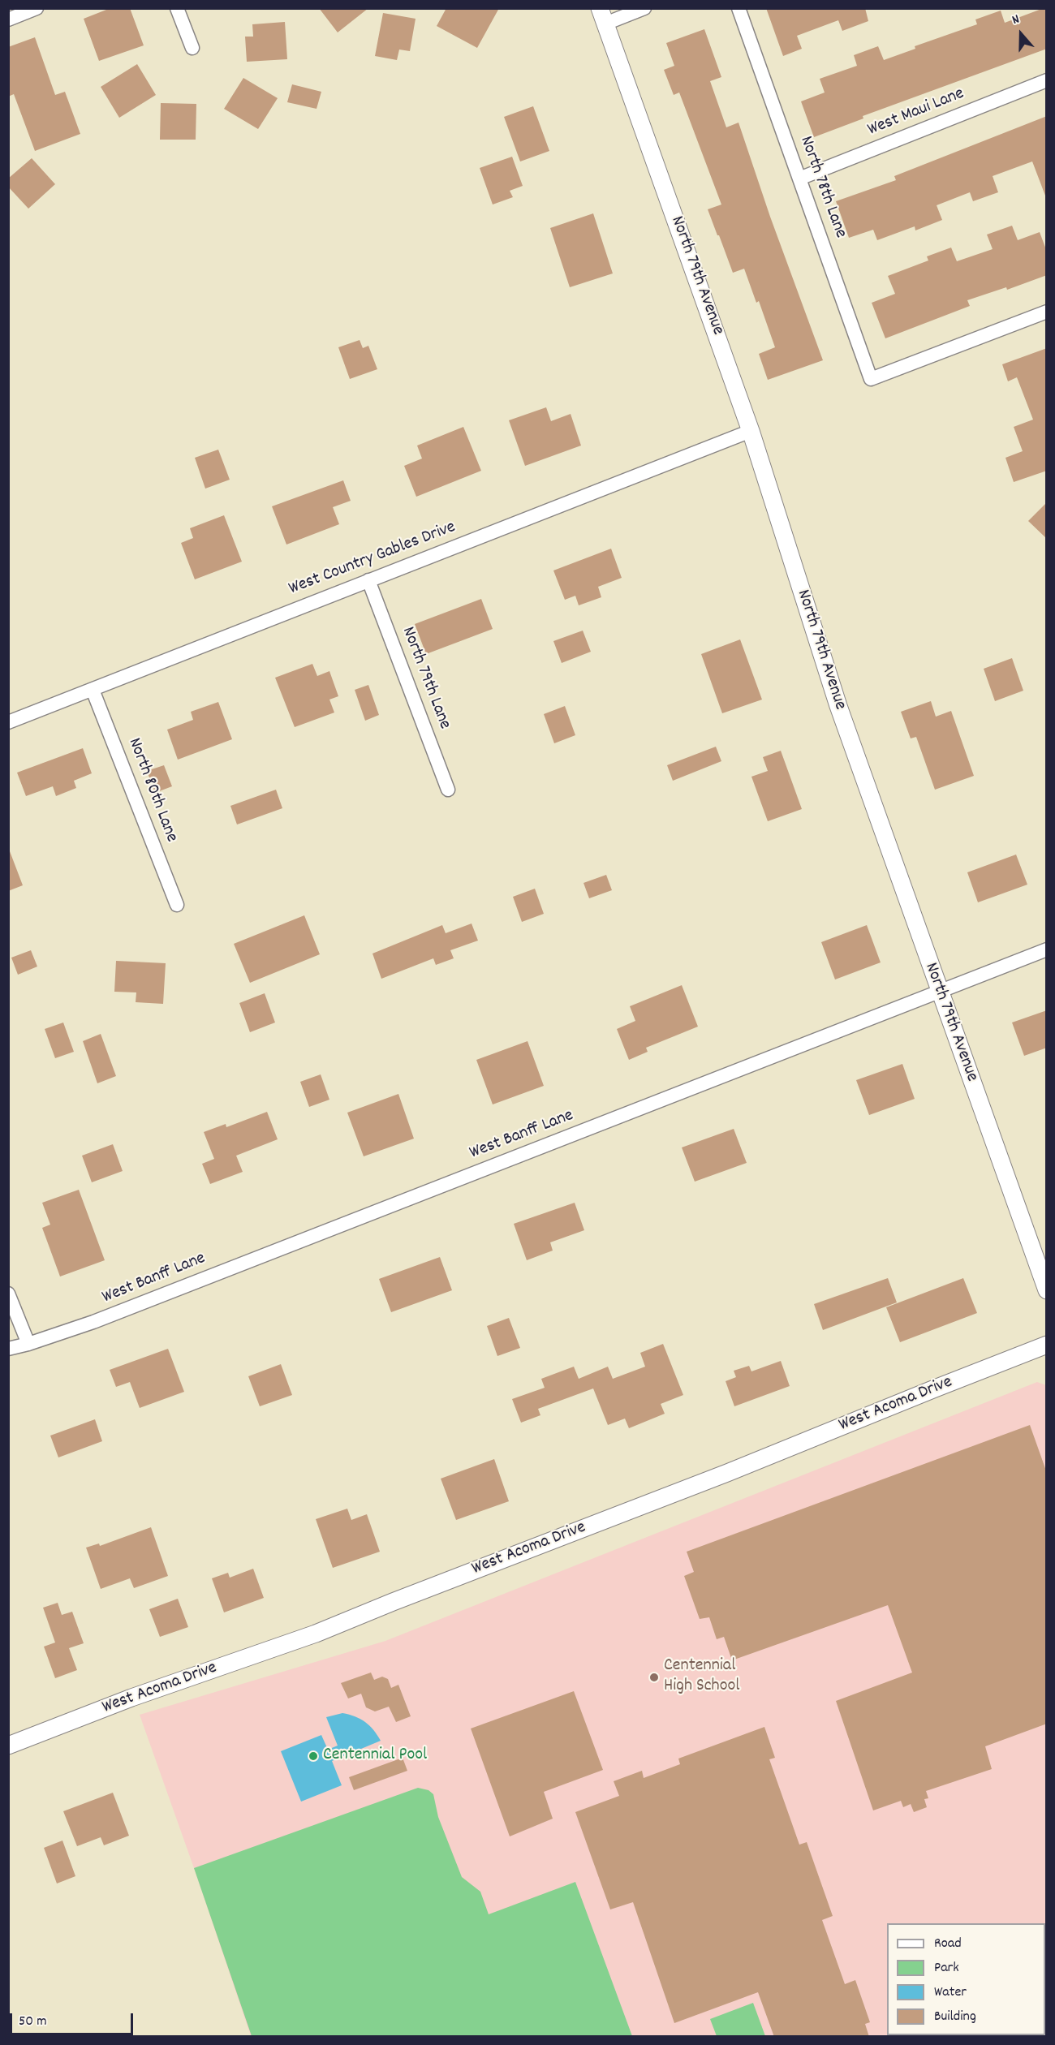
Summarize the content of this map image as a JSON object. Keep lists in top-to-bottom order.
{
  "streets": {
    "street": [
      "West Maui Lane",
      "North 78th Lane",
      "North 79th Avenue",
      "West Country Gables Drive",
      "North 79th Lane",
      "North 80th Lane",
      "West Banff Lane",
      "West Acoma Drive"
    ]
  },
  "crossings": [
    ["West Maui Lane", "North 78th Lane"],
    ["North 79th Avenue", "West Country Gables Drive"],
    ["North 79th Avenue", "West Banff Lane"],
    ["West Country Gables Drive", "North 79th Lane"],
    ["West Country Gables Drive", "North 80th Lane"]
  ],
  "places": ["Centennial High School", "Centennial Pool"],
  "legend": [
    "Road",
    "Park",
    "Water",
    "Building"
  ],
  "scale_bar": "50 m",
  "north": "top"
}
